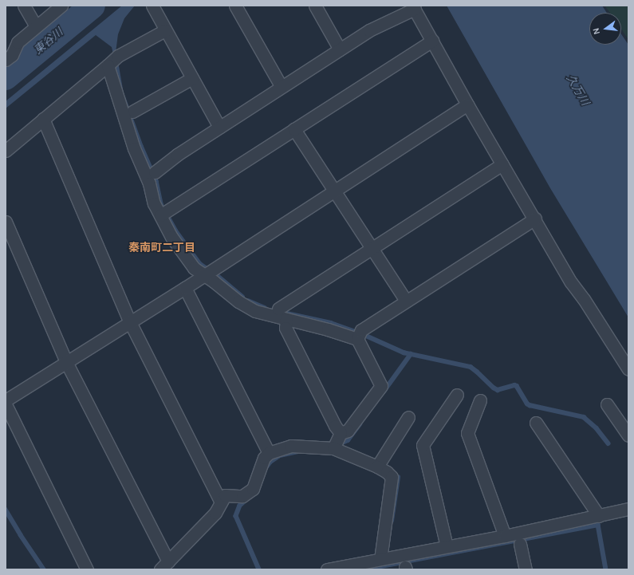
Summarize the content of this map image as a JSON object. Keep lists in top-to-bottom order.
{
  "districts": ["秦南町二丁目"],
  "water": ["東谷川", "久万川"],
  "north": "left"
}
